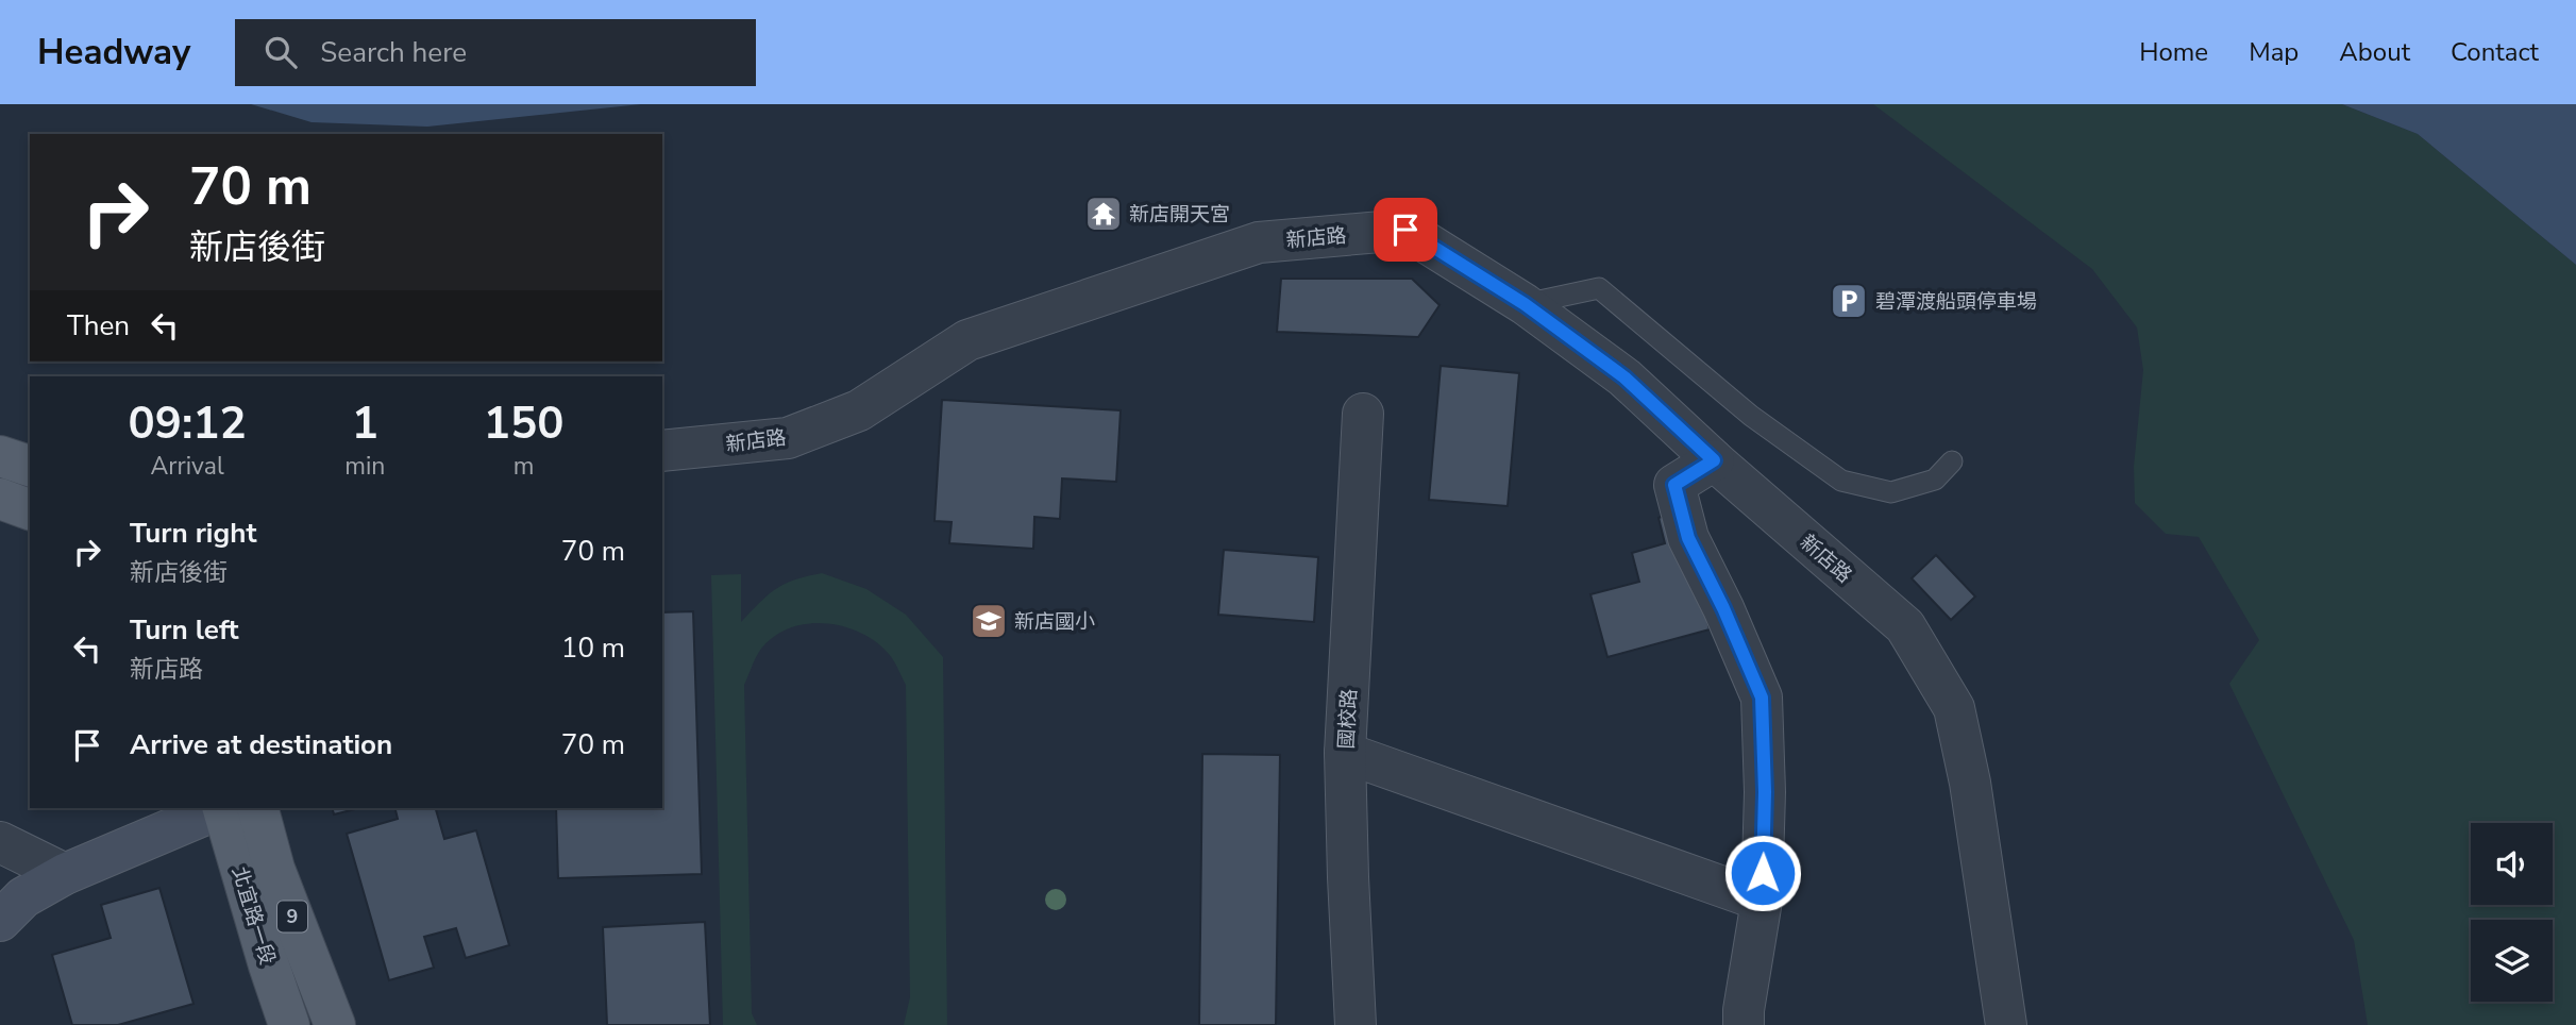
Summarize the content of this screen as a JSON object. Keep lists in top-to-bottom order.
{
  "streets": {
    "main road": ["北宜路一段", "9"],
    "street": ["新店路", "國校路"]
  },
  "places": {
    "temple": ["新店開天宮"],
    "parking": ["碧潭渡船頭停車場"],
    "school or university": ["新店國小"]
  },
  "page": {
    "header": "Headway",
    "search": "Search here",
    "nav": [
      "Home",
      "Map",
      "About",
      "Contact"
    ],
    "turn": ["70 m", "新店後街"],
    "then": "Then",
    "eta": [
      "09:12",
      "Arrival",
      "1",
      "min",
      "150",
      "m"
    ],
    "list": [
      {
        "name": "Turn right",
        "note": "新店後街",
        "value": "70 m"
      },
      {
        "name": "Turn left",
        "note": "新店路",
        "value": "10 m"
      },
      {
        "name": "Arrive at destination",
        "value": "70 m"
      }
    ]
  }
}
